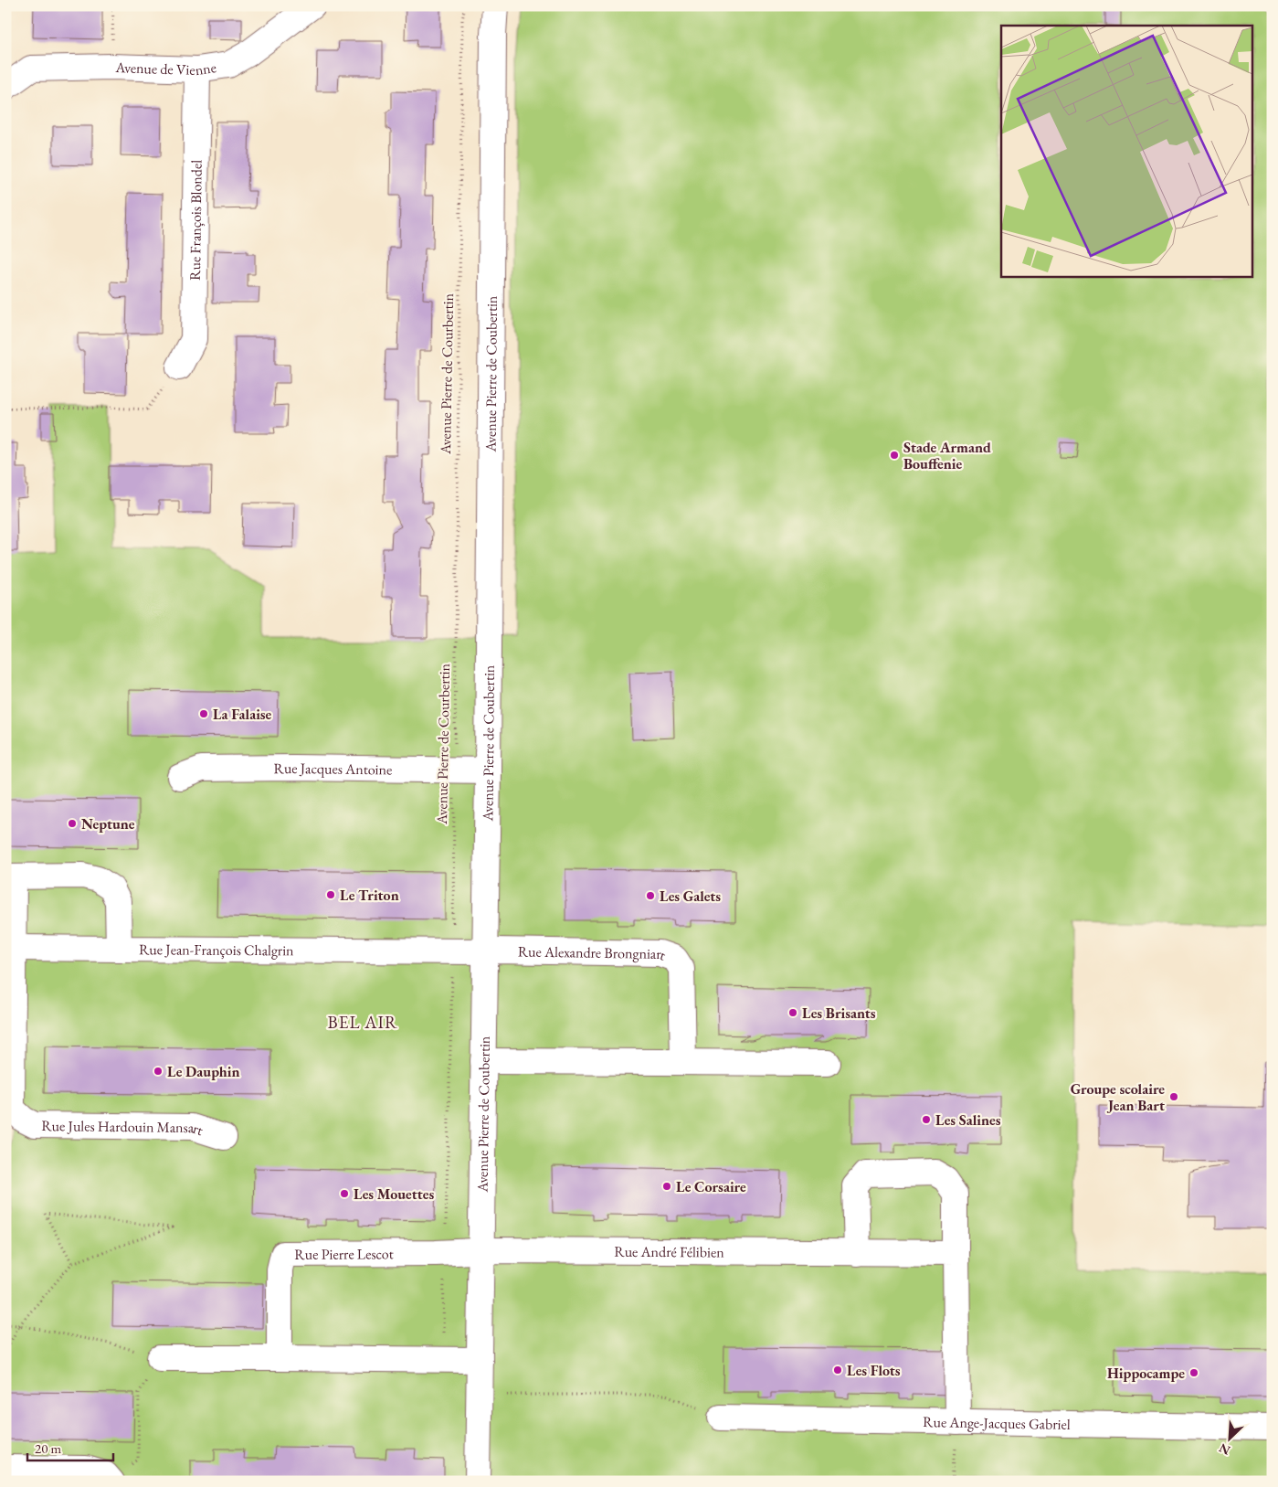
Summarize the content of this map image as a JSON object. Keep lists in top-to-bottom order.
{
  "streets": {
    "street": [
      "Avenue de Vienne",
      "Rue François Blondel",
      "Avenue Pierre de Coubertin",
      "Rue Jacques Antoine",
      "Rue Jean-François Chalgrin",
      "Rue Alexandre Brongniart",
      "Rue Jules Hardouin Mansart",
      "Rue André Félibien",
      "Rue Pierre Lescot",
      "Rue Ange-Jacques Gabriel"
    ],
    "path": ["Avenue Pierre de Courbertin"]
  },
  "crossings": [
    ["Avenue de Vienne", "Rue François Blondel"],
    ["Avenue Pierre de Courbertin", "Rue Jacques Antoine"],
    ["Avenue Pierre de Courbertin", "Rue Jean-François Chalgrin"],
    ["Avenue Pierre de Courbertin", "Rue Pierre Lescot"],
    ["Avenue Pierre de Coubertin", "Rue Jacques Antoine"],
    ["Avenue Pierre de Coubertin", "Rue Jean-François Chalgrin"],
    ["Avenue Pierre de Coubertin", "Rue Alexandre Brongniart"],
    ["Avenue Pierre de Coubertin", "Rue André Félibien"],
    ["Avenue Pierre de Coubertin", "Rue Pierre Lescot"],
    ["Rue Jean-François Chalgrin", "Rue Alexandre Brongniart"],
    ["Rue Jean-François Chalgrin", "Rue Jules Hardouin Mansart"],
    ["Rue André Félibien", "Rue Pierre Lescot"]
  ],
  "districts": ["BEL AIR"],
  "places": [
    "Stade Armand Bouffenie",
    "La Falaise",
    "Neptune",
    "Le Triton",
    "Les Galets",
    "Les Brisants",
    "Le Dauphin",
    "Groupe scolaire Jean Bart",
    "Les Salines",
    "Le Corsaire",
    "Les Mouettes",
    "Les Flots",
    "Hippocampe"
  ],
  "scale_bar": "20 m",
  "north": "bottom left"
}
